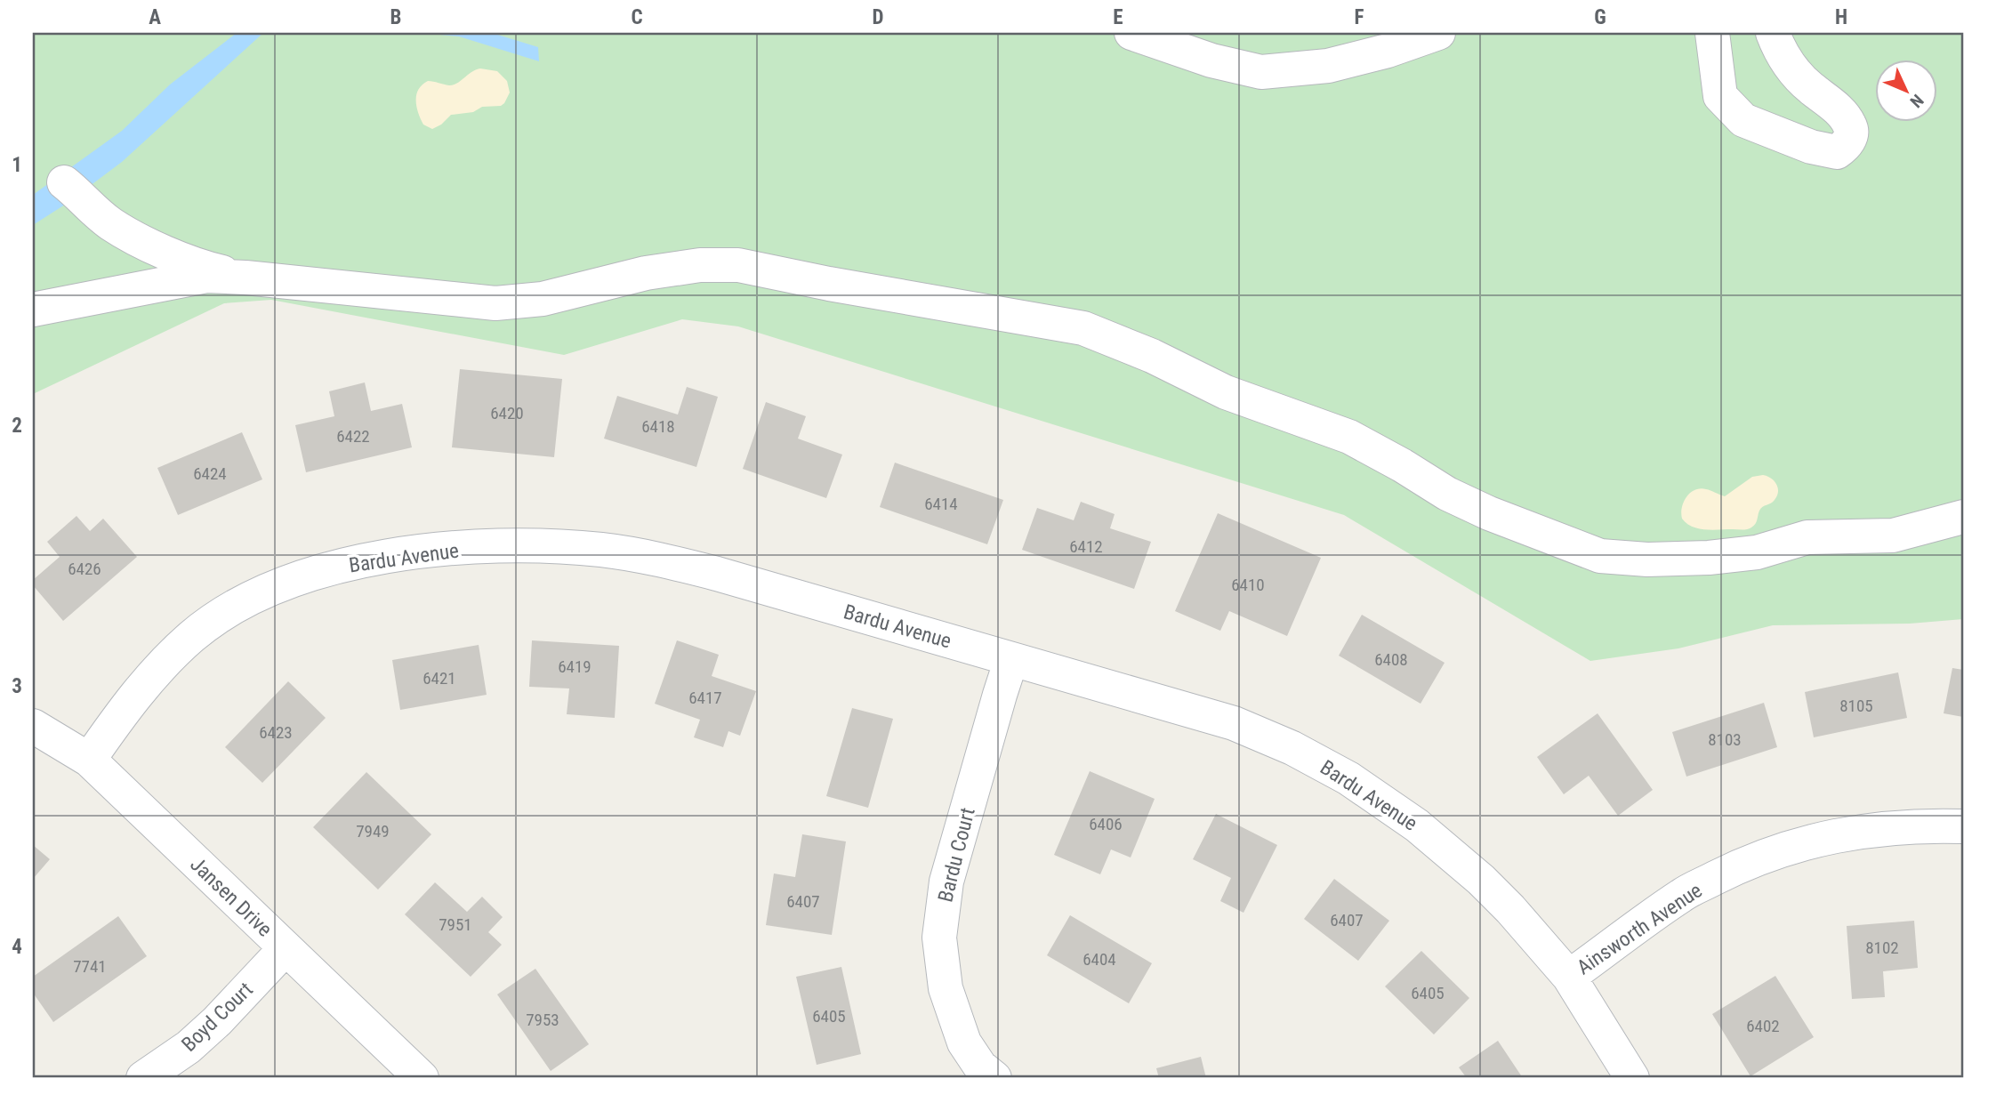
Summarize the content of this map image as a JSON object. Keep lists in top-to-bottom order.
{
  "streets": {
    "street": [
      "Bardu Avenue",
      "Bardu Court",
      "Jansen Drive",
      "Ainsworth Avenue",
      "Boyd Court"
    ]
  },
  "crossings": [
    ["Bardu Avenue", "Bardu Court"],
    ["Bardu Avenue", "Jansen Drive"],
    ["Bardu Avenue", "Ainsworth Avenue"],
    ["Jansen Drive", "Boyd Court"]
  ],
  "house_numbers": [
    "6420",
    "6418",
    "6422",
    "6424",
    "6414",
    "6412",
    "6426",
    "6410",
    "6408",
    "6419",
    "6421",
    "6417",
    "8105",
    "6423",
    "8103",
    "6406",
    "7949",
    "6407",
    "6407",
    "7951",
    "8102",
    "6404",
    "7741",
    "6405",
    "6405",
    "7953",
    "6402"
  ],
  "north": "bottom right",
  "grid": {
    "columns": [
      "A",
      "B",
      "C",
      "D",
      "E",
      "F",
      "G",
      "H"
    ],
    "rows": [
      "1",
      "2",
      "3",
      "4"
    ]
  }
}
